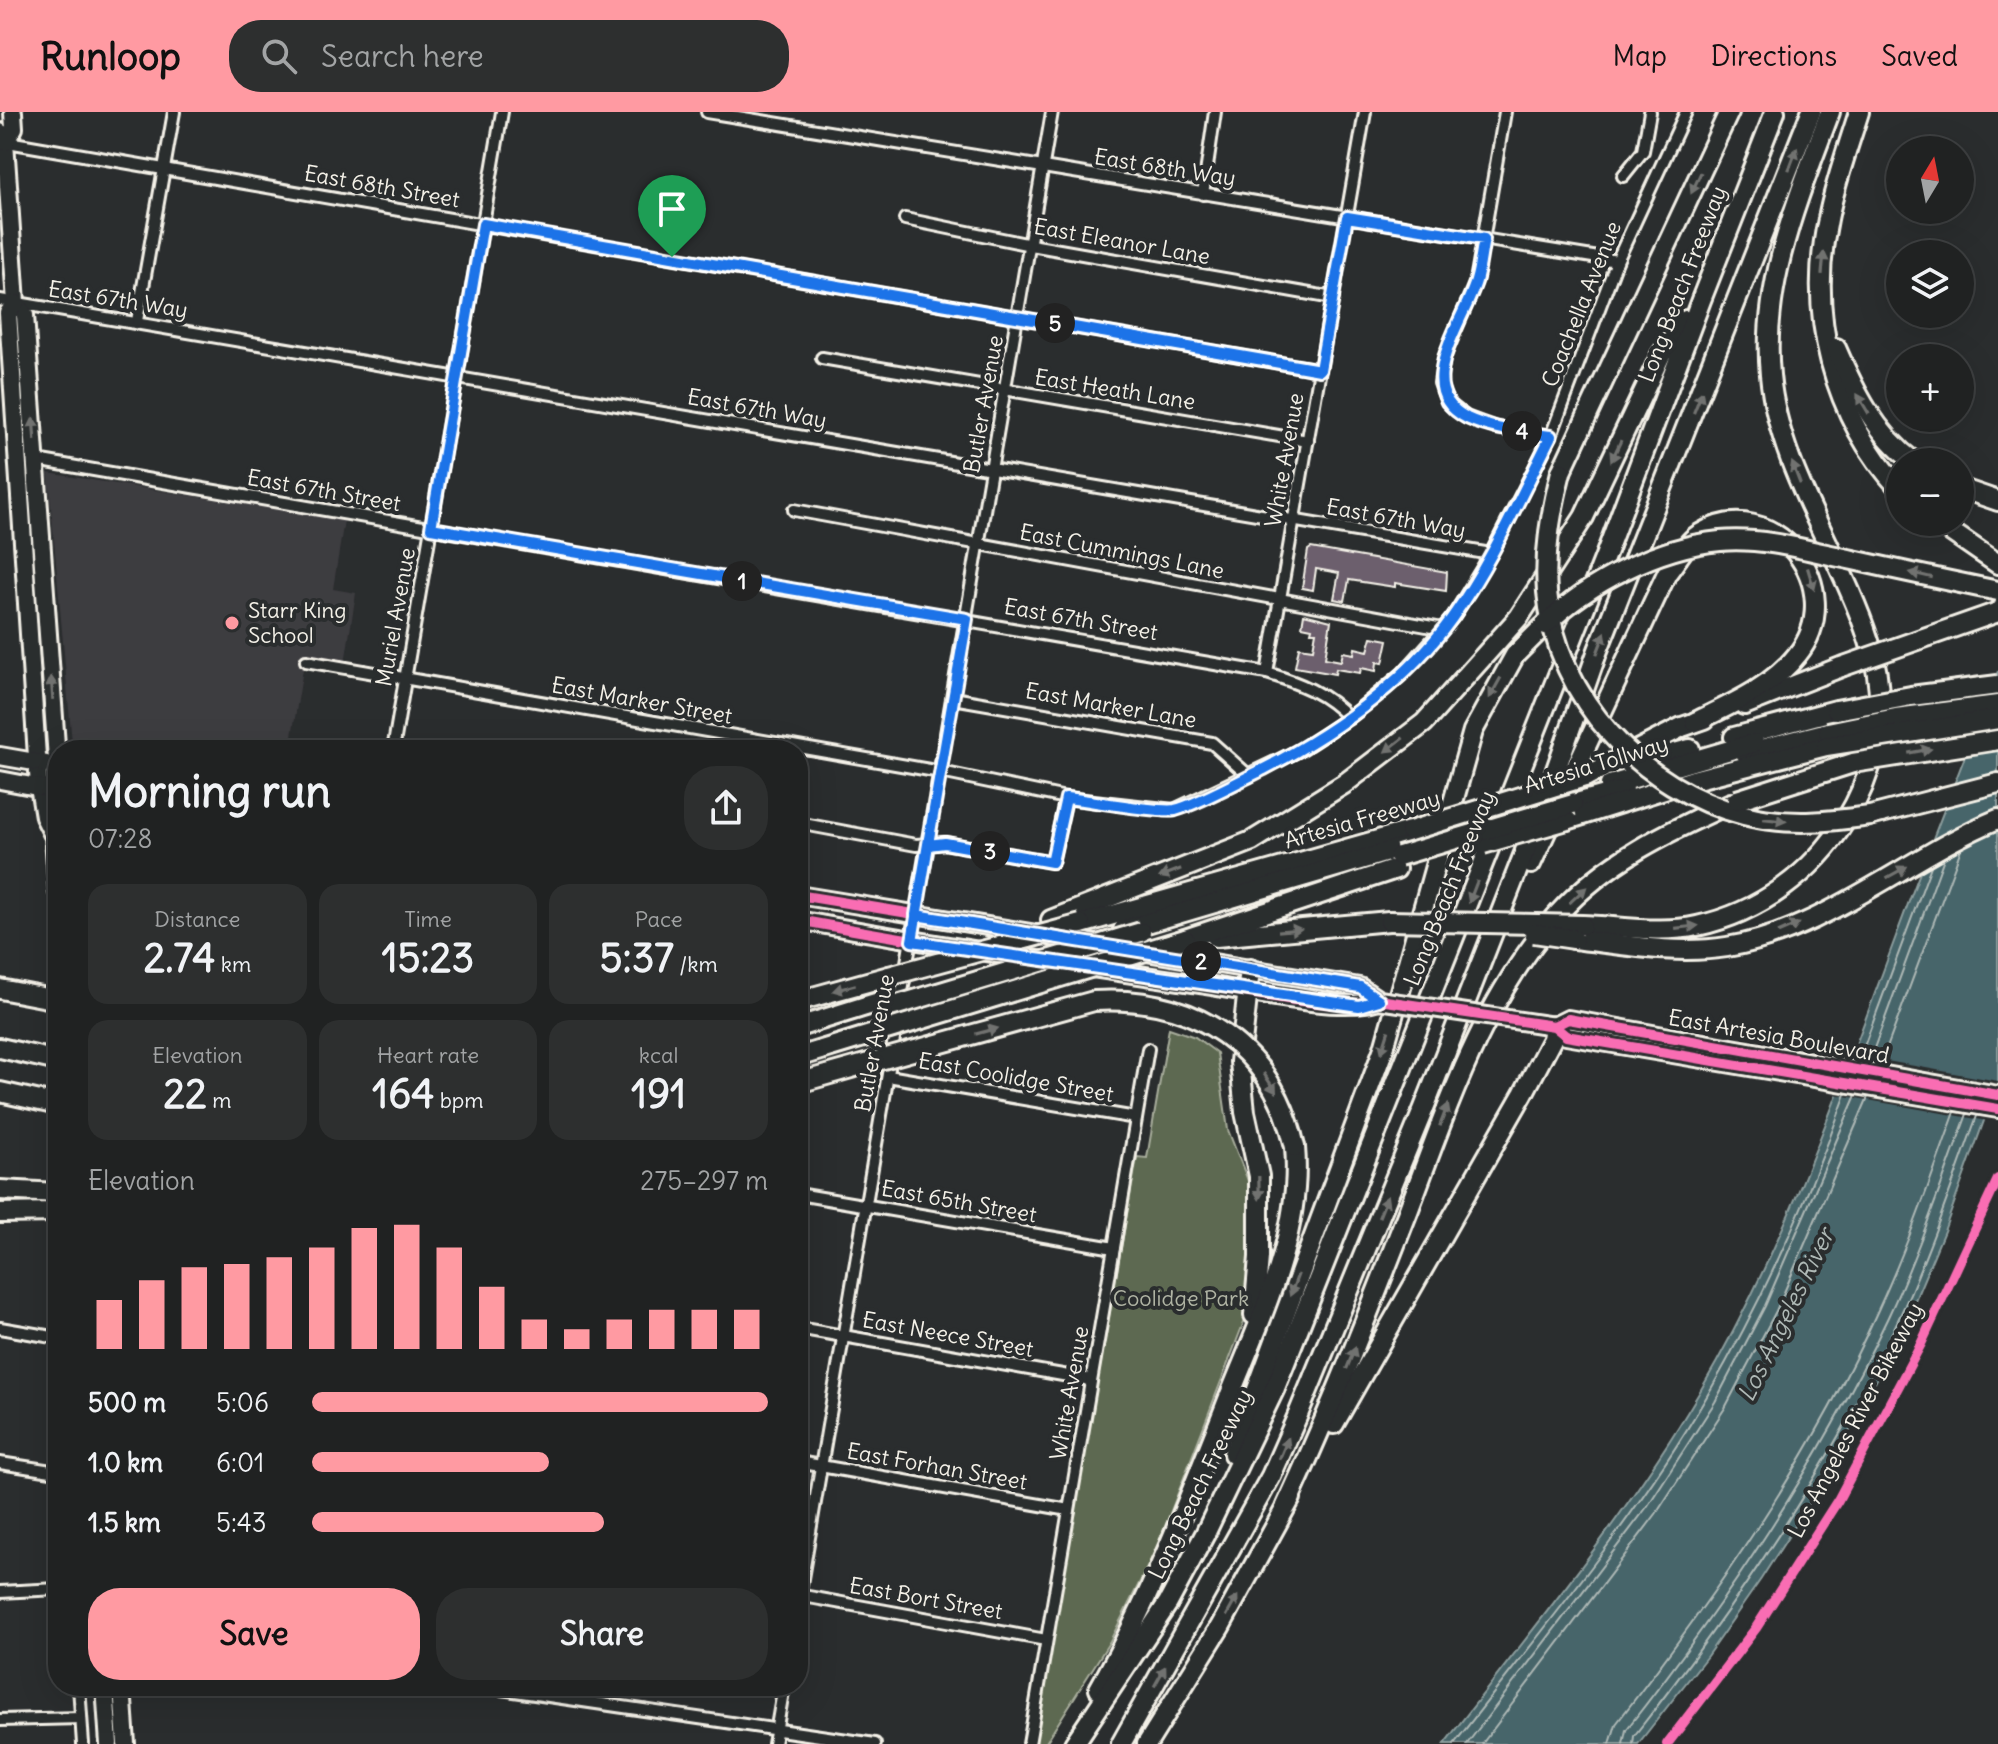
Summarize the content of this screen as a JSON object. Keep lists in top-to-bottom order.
{
  "streets": {
    "highway": ["Long Beach Freeway", "Artesia Tollway", "Artesia Freeway"],
    "main road": ["East Artesia Boulevard"],
    "street": [
      "East 68th Way",
      "East 68th Street",
      "East Eleanor Lane",
      "East 67th Way",
      "Coachella Avenue",
      "East Heath Lane",
      "Butler Avenue",
      "White Avenue",
      "East 67th Street",
      "East Cummings Lane",
      "Muriel Avenue",
      "East Marker Street",
      "East Marker Lane",
      "East Coolidge Street",
      "East 65th Street",
      "East Neece Street",
      "East Forhan Street",
      "East Bort Street"
    ],
    "cycle path": ["Los Angeles River Bikeway"]
  },
  "crossings": [
    ["East 68th Way", "Coachella Avenue"],
    ["East 68th Way", "Butler Avenue"],
    ["East 68th Way", "White Avenue"],
    ["East 68th Street", "Butler Avenue"],
    ["East 68th Street", "White Avenue"],
    ["East 68th Street", "Muriel Avenue"],
    ["East Eleanor Lane", "Butler Avenue"],
    ["East Eleanor Lane", "White Avenue"],
    ["East 67th Way", "Coachella Avenue"],
    ["East 67th Way", "Butler Avenue"],
    ["East 67th Way", "White Avenue"],
    ["East 67th Way", "Muriel Avenue"],
    ["Coachella Avenue", "East 67th Street"],
    ["Coachella Avenue", "East Cummings Lane"],
    ["Coachella Avenue", "East Marker Street"],
    ["Coachella Avenue", "East Marker Lane"],
    ["East Heath Lane", "Butler Avenue"],
    ["East Heath Lane", "White Avenue"],
    ["Butler Avenue", "East 67th Street"],
    ["Butler Avenue", "East Cummings Lane"],
    ["Butler Avenue", "East Marker Street"],
    ["Butler Avenue", "East Marker Lane"],
    ["Butler Avenue", "East Artesia Boulevard"],
    ["Butler Avenue", "East Coolidge Street"],
    ["Butler Avenue", "East 65th Street"],
    ["Butler Avenue", "East Neece Street"],
    ["Butler Avenue", "East Forhan Street"],
    ["White Avenue", "East 67th Street"],
    ["White Avenue", "East Cummings Lane"],
    ["White Avenue", "East Coolidge Street"],
    ["White Avenue", "East 65th Street"],
    ["White Avenue", "East Neece Street"],
    ["White Avenue", "East Forhan Street"],
    ["White Avenue", "East Bort Street"],
    ["East 67th Street", "Muriel Avenue"],
    ["Muriel Avenue", "East Marker Street"],
    ["East Marker Street", "East Marker Lane"],
    ["Artesia Tollway", "Artesia Freeway"]
  ],
  "water": ["Los Angeles River"],
  "parks": ["Coolidge Park"],
  "places": ["Starr King School"],
  "north": "top",
  "page": {
    "header": "Runloop",
    "search": "Search here",
    "nav": ["Map", "Directions", "Saved"],
    "map_buttons": ["+", "−"],
    "pins": [
      "5",
      "4",
      "1",
      "3",
      "2"
    ],
    "heading": ["Morning run", "07:28"],
    "stats": [
      ["Distance", "2.74 km"],
      ["Time", "15:23"],
      ["Pace", "5:37 /km"],
      ["Elevation", "22 m"],
      ["Heart rate", "164 bpm"],
      ["kcal", "191"]
    ],
    "chart": ["Elevation", "275–297 m"],
    "list": [
      {
        "name": "500 m",
        "note": "5:06"
      },
      {
        "name": "1.0 km",
        "note": "6:01"
      },
      {
        "name": "1.5 km",
        "note": "5:43"
      }
    ],
    "buttons": ["Save", "Share"]
  }
}
